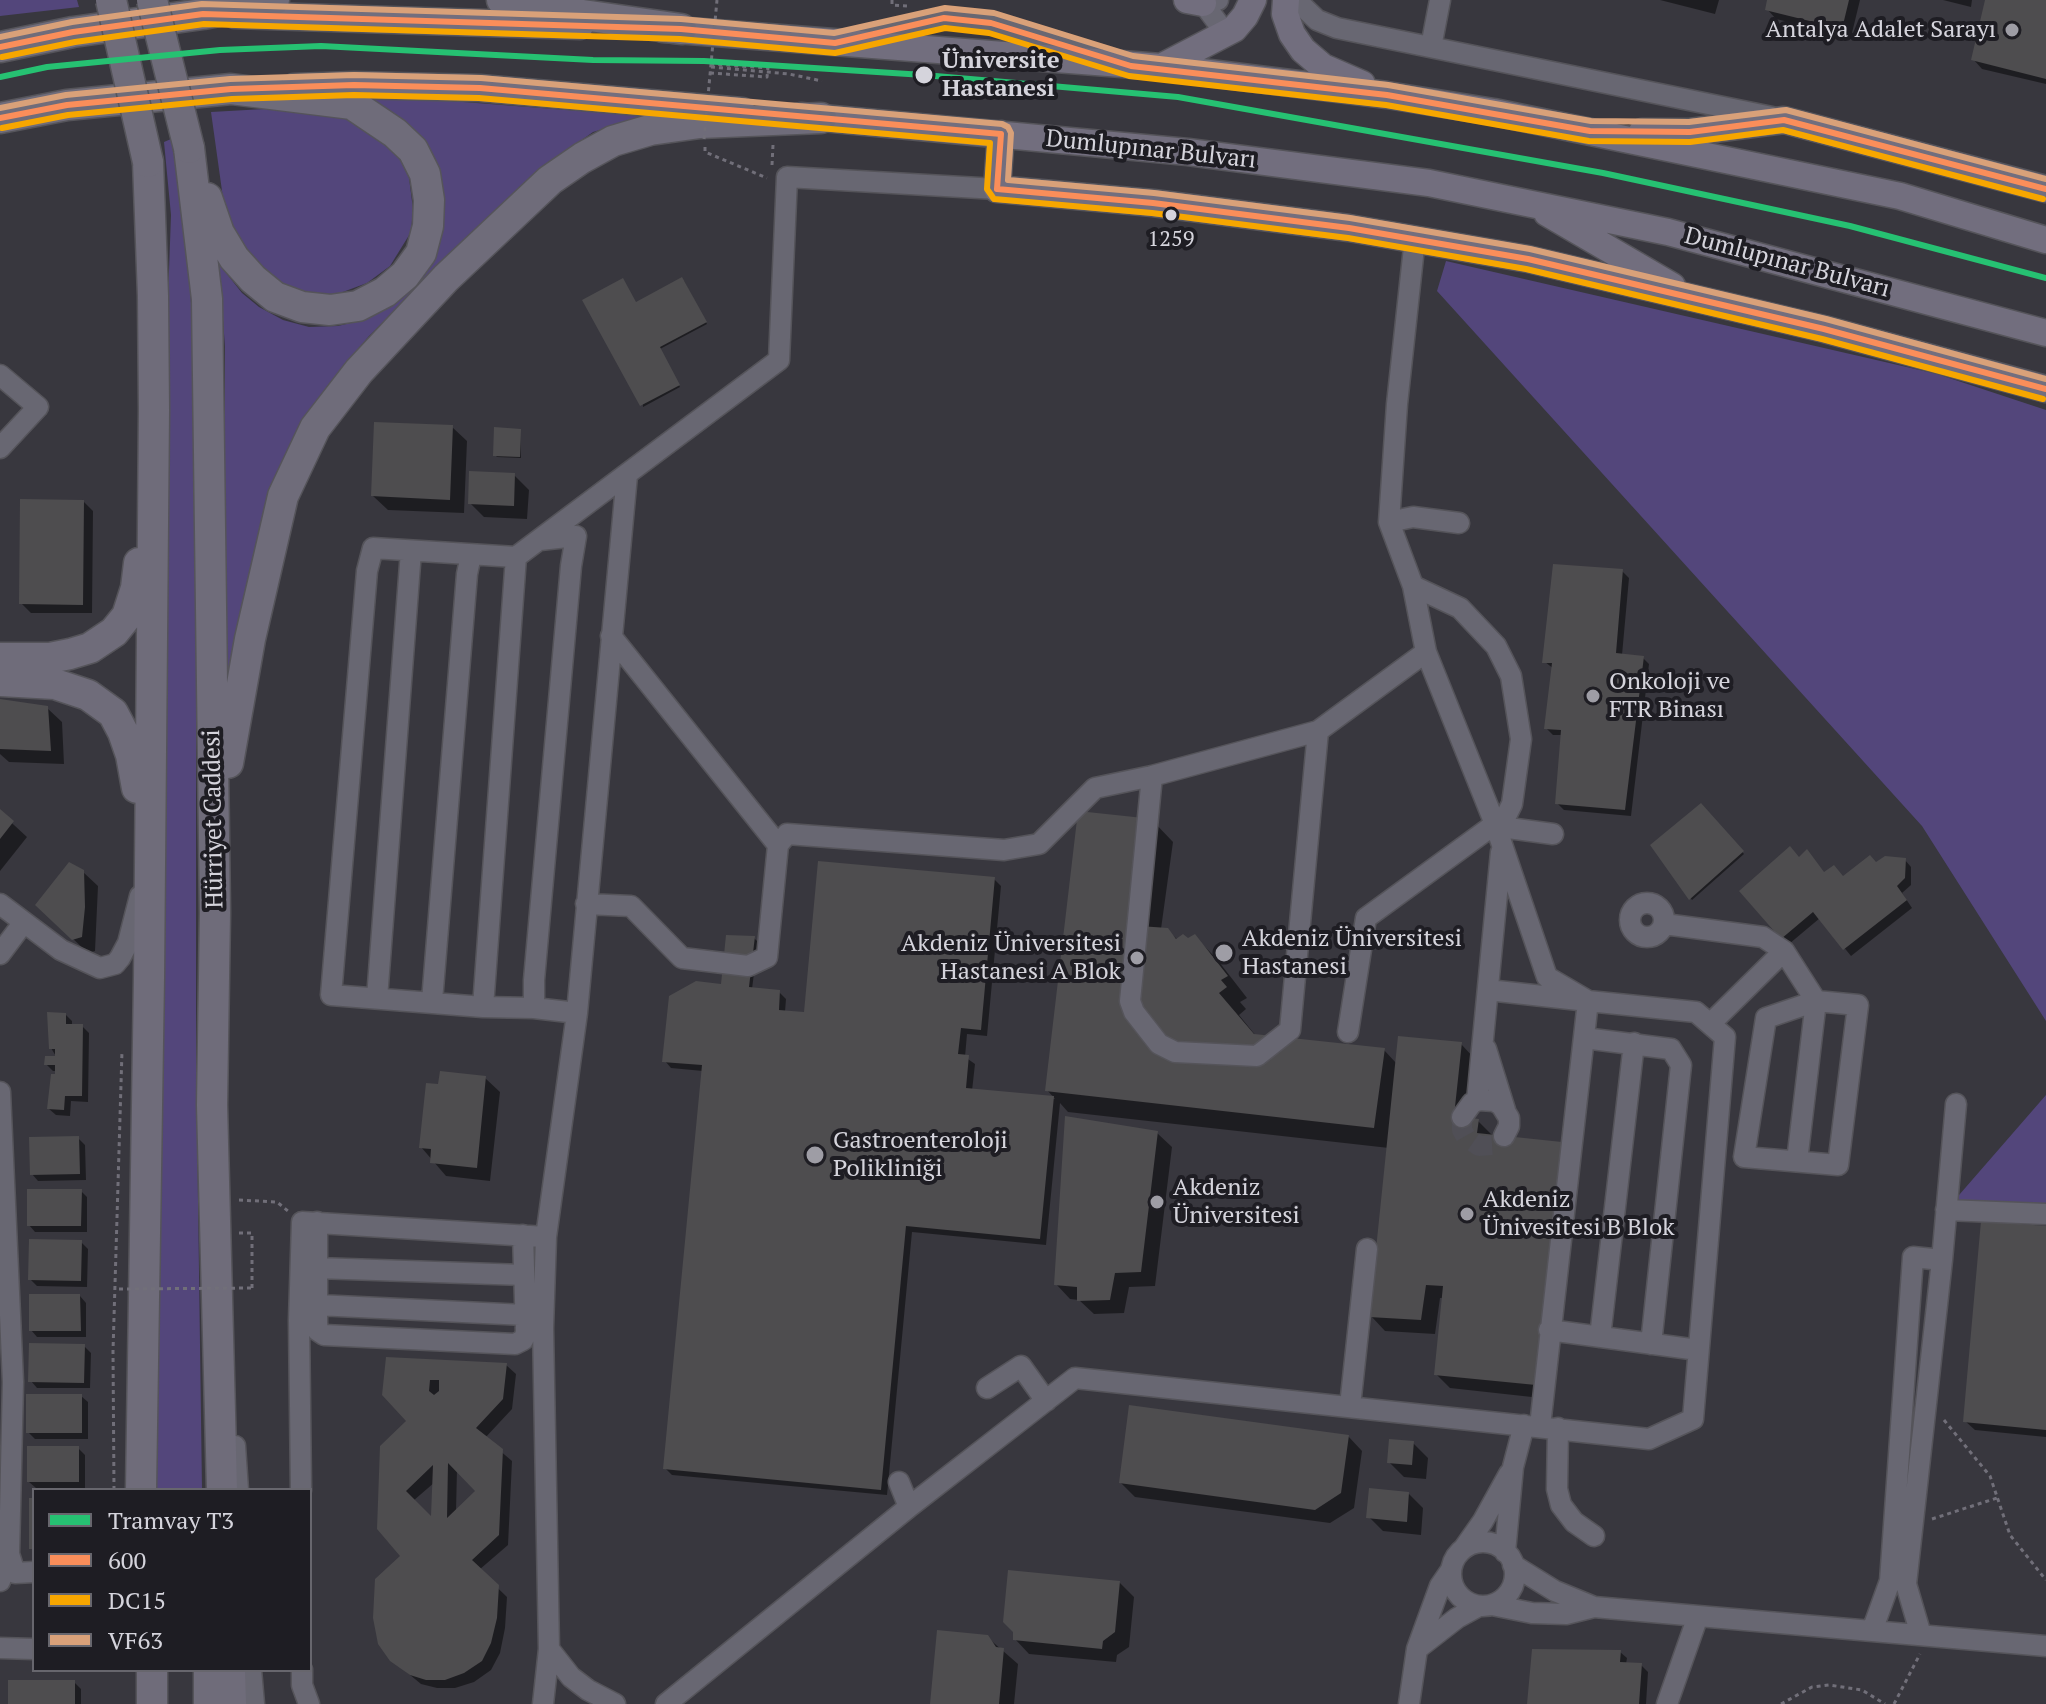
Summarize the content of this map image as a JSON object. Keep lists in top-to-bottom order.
{
  "streets": {
    "highway": ["Dumlupınar Bulvarı", "Hürriyet Caddesi"]
  },
  "places": [
    "Antalya Adalet Sarayı",
    "Üniversite Hastanesi",
    "1259",
    "Onkoloji ve FTR Binası",
    "Akdeniz Üniversitesi Hastanesi",
    "Akdeniz Üniversitesi Hastanesi A Blok",
    "Gastroenteroloji Polikliniği",
    "Akdeniz Üniversitesi",
    "Akdeniz Ünivesitesi B Blok"
  ],
  "lines": [
    "transit line VF63",
    "transit line 600",
    "transit line DC15",
    "tram line T3"
  ],
  "legend": [
    "Tramvay T3",
    "600",
    "DC15",
    "VF63"
  ]
}
